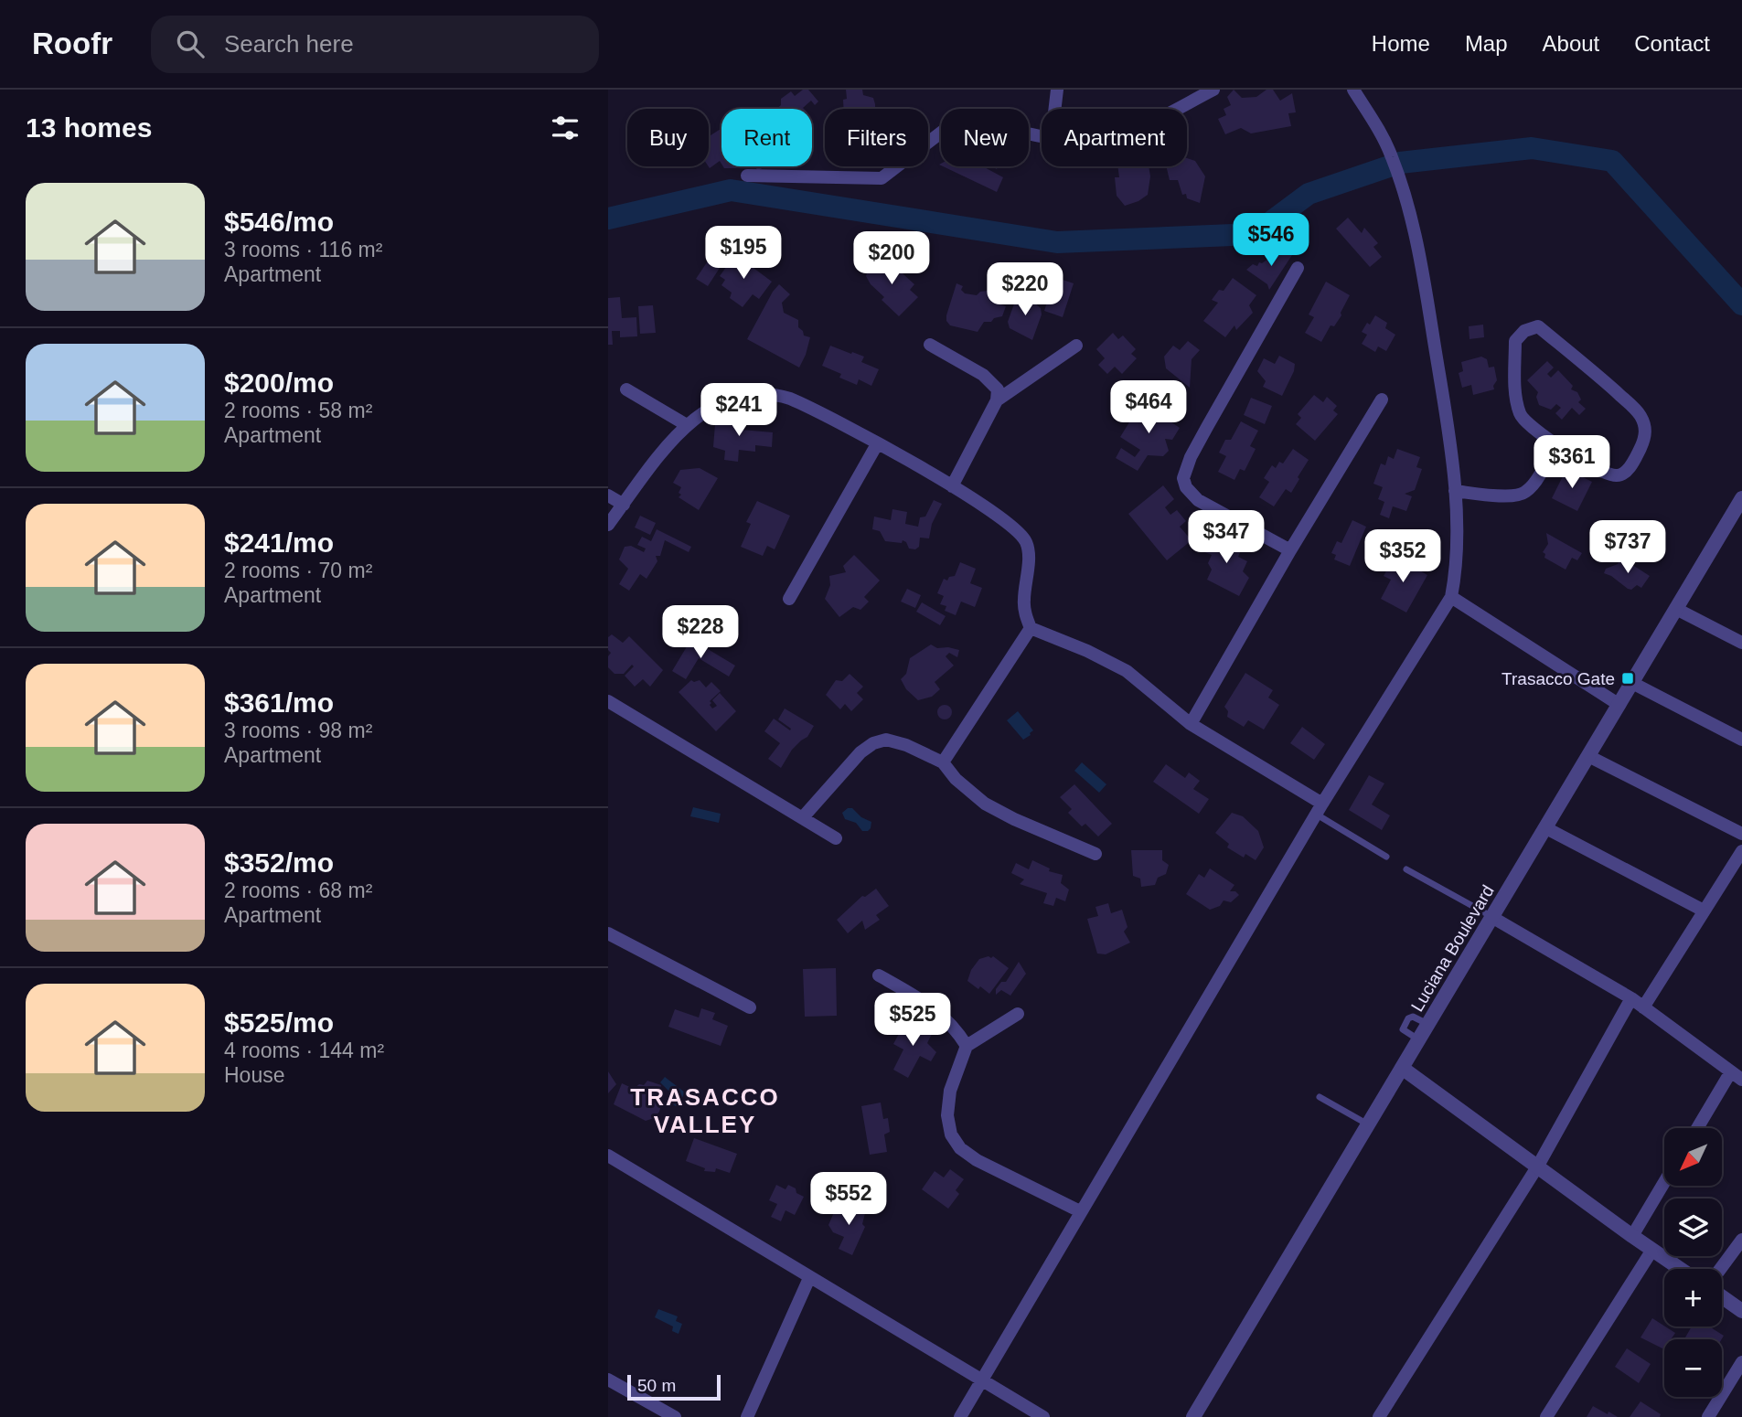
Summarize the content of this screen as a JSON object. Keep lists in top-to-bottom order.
{
  "streets": {
    "street": ["Luciana Boulevard"]
  },
  "districts": ["TRASACCO VALLEY"],
  "places": {
    "transit": ["Trasacco Gate"]
  },
  "scale_bar": "50 m",
  "north": "bottom left",
  "page": {
    "header": "Roofr",
    "search": "Search here",
    "nav": [
      "Home",
      "Map",
      "About",
      "Contact"
    ],
    "heading": "13 homes",
    "chip": [
      "Buy",
      "Rent",
      "Filters",
      "New",
      "Apartment"
    ],
    "list": [
      {
        "name": "$546/mo",
        "note": "3 rooms · 116 m² · Apartment"
      },
      {
        "name": "$200/mo",
        "note": "2 rooms · 58 m² · Apartment"
      },
      {
        "name": "$241/mo",
        "note": "2 rooms · 70 m² · Apartment"
      },
      {
        "name": "$361/mo",
        "note": "3 rooms · 98 m² · Apartment"
      },
      {
        "name": "$352/mo",
        "note": "2 rooms · 68 m² · Apartment"
      },
      {
        "name": "$525/mo",
        "note": "4 rooms · 144 m² · House"
      }
    ],
    "price": [
      "$546",
      "$195",
      "$200",
      "$220",
      "$464",
      "$241",
      "$361",
      "$347",
      "$737",
      "$352",
      "$228",
      "$525",
      "$552"
    ],
    "map_buttons": ["+", "−"],
    "scale": "50 m"
  }
}
